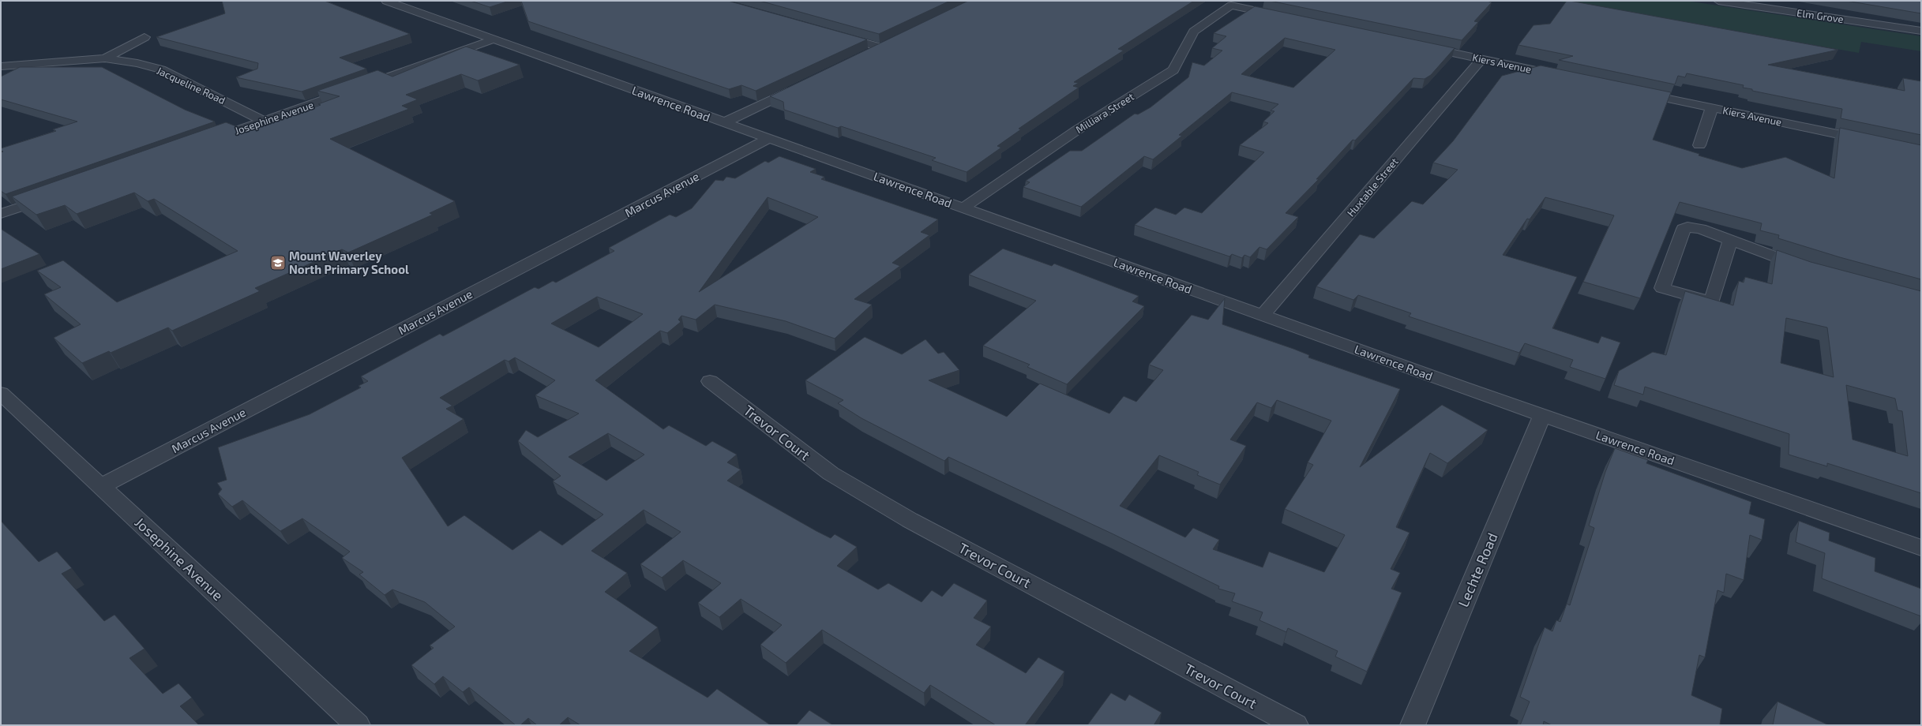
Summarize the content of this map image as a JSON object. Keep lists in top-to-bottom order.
{
  "streets": {
    "street": [
      "Elm Grove",
      "Kiers Avenue",
      "Jacqueline Road",
      "Lawrence Road",
      "Milliara Street",
      "Josephine Avenue",
      "Huxtable Street",
      "Marcus Avenue",
      "Trevor Court",
      "Lechte Road"
    ]
  },
  "crossings": [
    ["Kiers Avenue", "Huxtable Street"],
    ["Jacqueline Road", "Josephine Avenue"],
    ["Lawrence Road", "Milliara Street"],
    ["Lawrence Road", "Josephine Avenue"],
    ["Lawrence Road", "Huxtable Street"],
    ["Lawrence Road", "Marcus Avenue"],
    ["Lawrence Road", "Lechte Road"],
    ["Josephine Avenue", "Marcus Avenue"]
  ],
  "places": {
    "school or university": ["Mount Waverley North Primary School"]
  }
}
